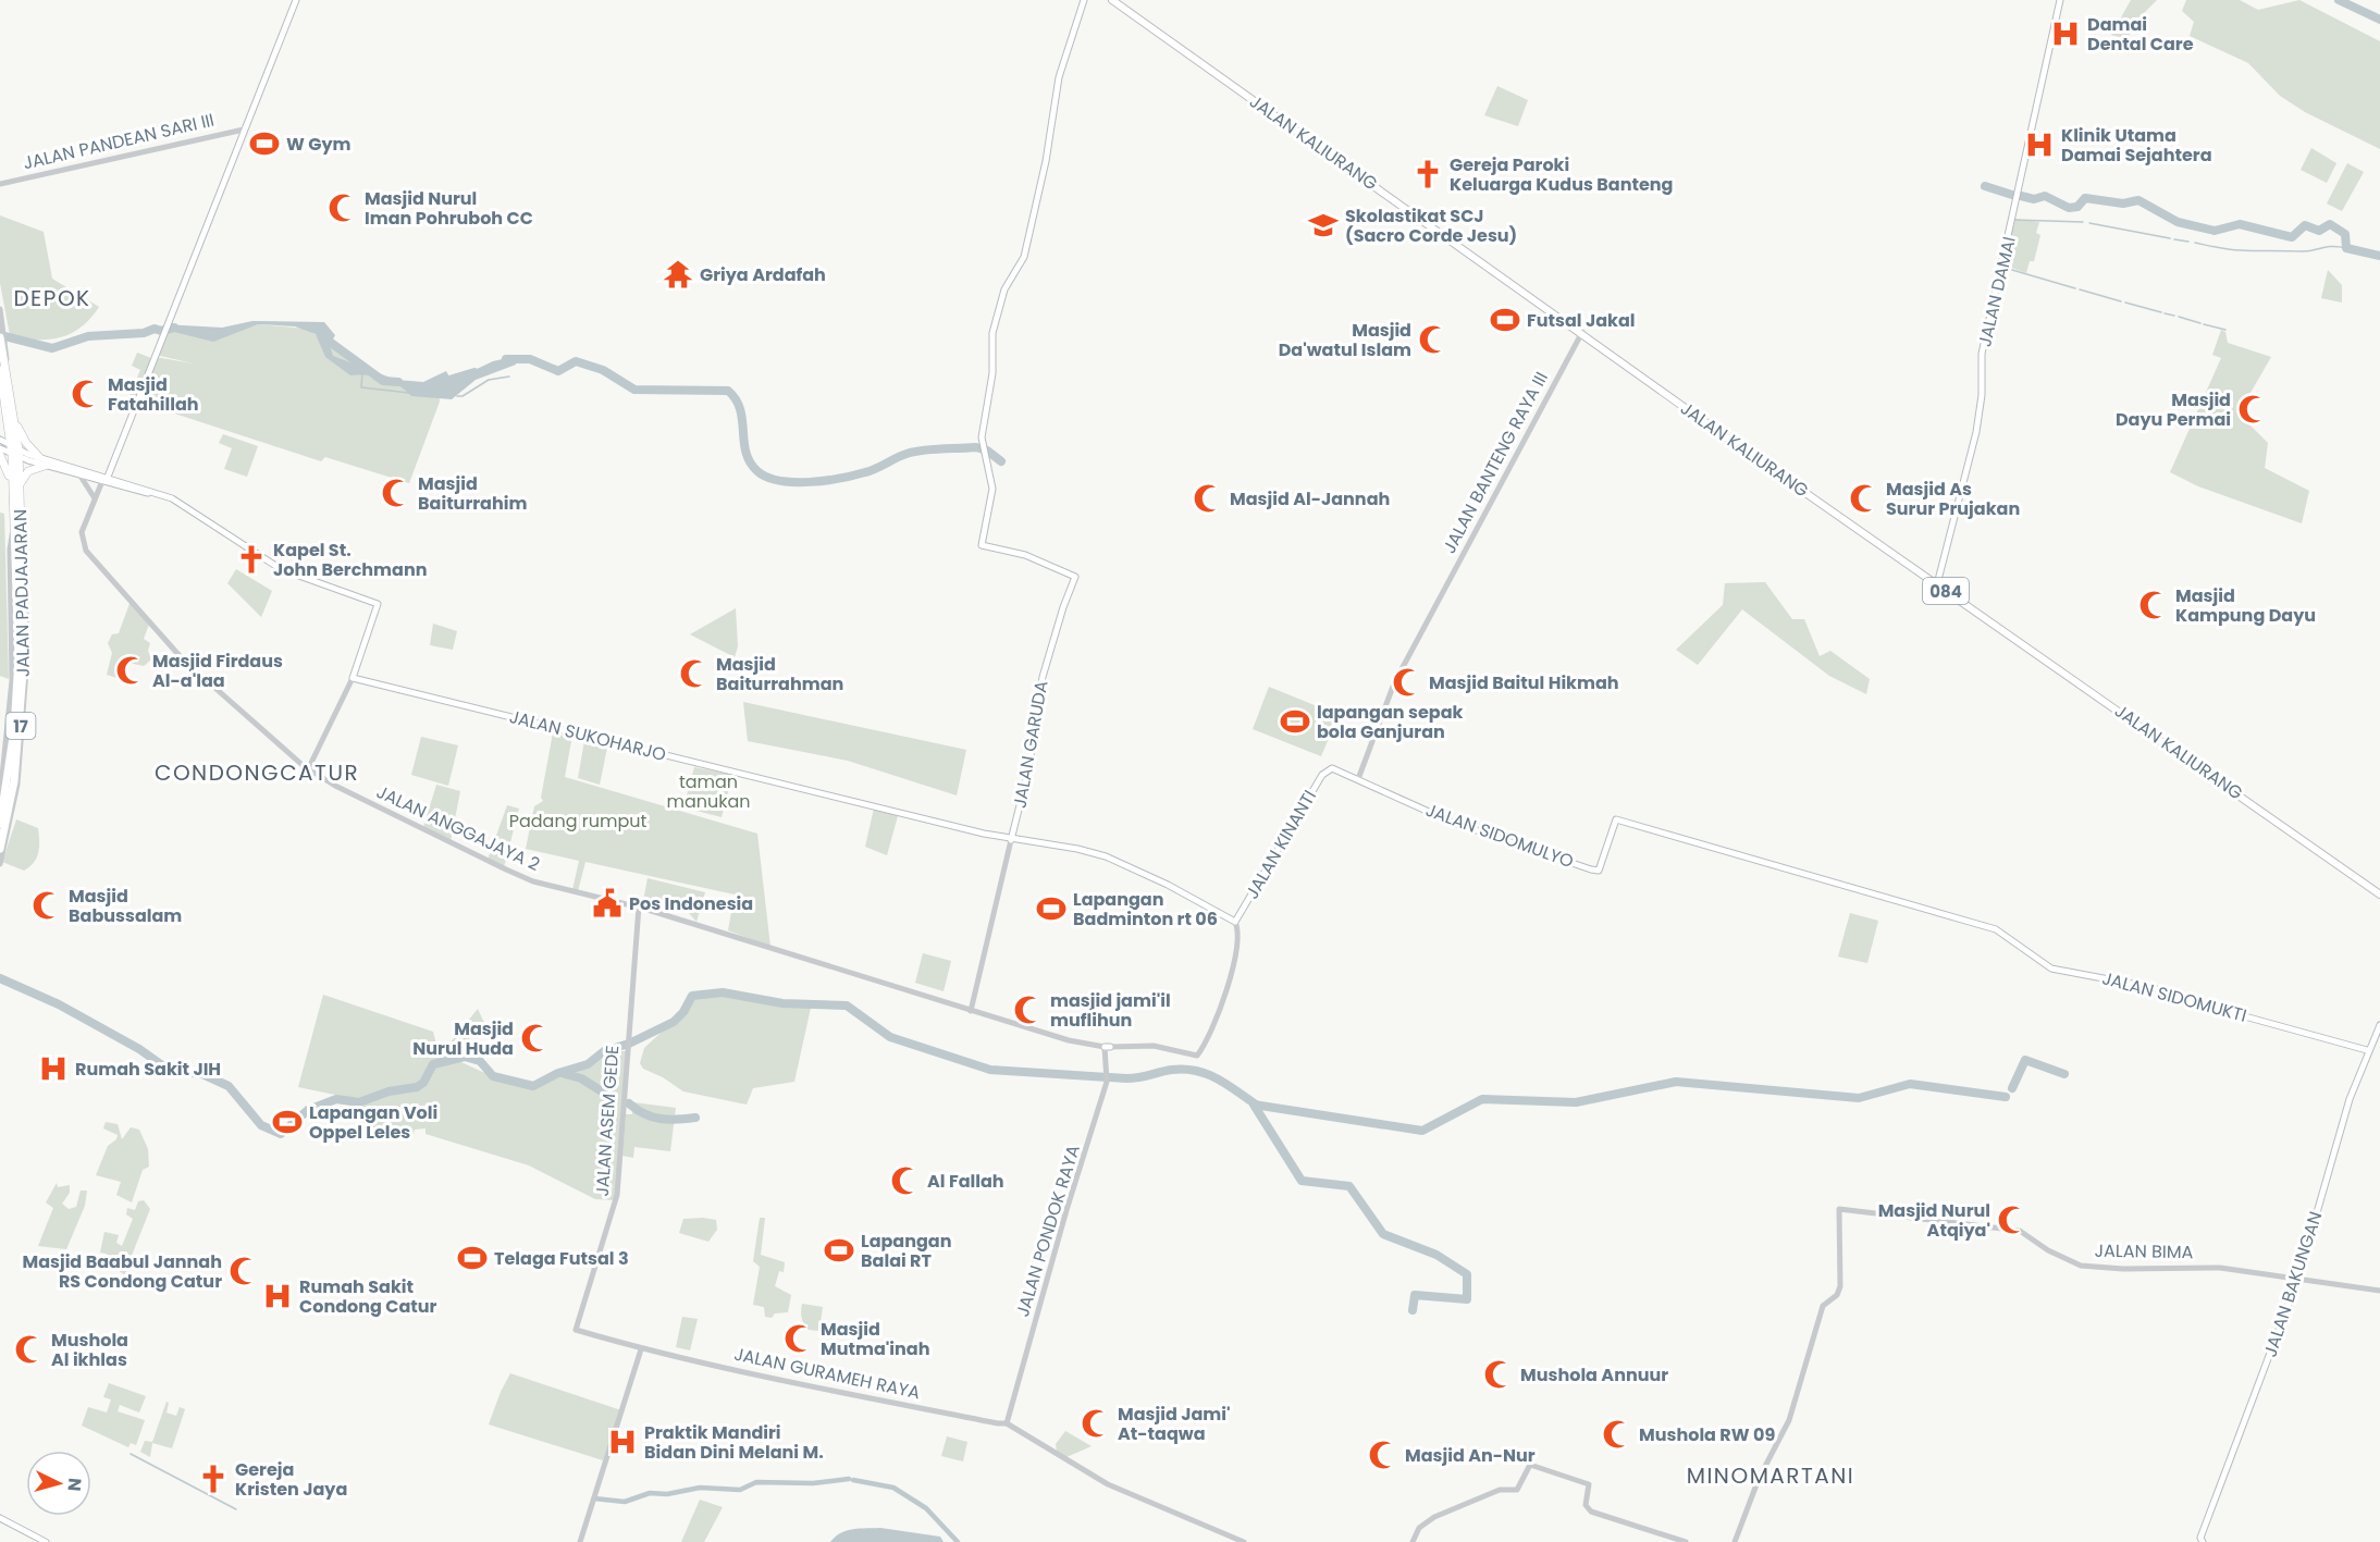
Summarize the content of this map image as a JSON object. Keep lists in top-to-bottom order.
{
  "streets": {
    "highway": ["JALAN PADJAJARAN", "17"],
    "main road": [
      "JALAN KALIURANG",
      "JALAN DAMAI",
      "084",
      "JALAN SUKOHARJO",
      "JALAN GARUDA",
      "JALAN SIDOMULYO",
      "JALAN KINANTI",
      "JALAN SIDOMUKTI",
      "JALAN BAKUNGAN"
    ],
    "street": [
      "JALAN PANDEAN SARI III",
      "JALAN BANTENG RAYA III",
      "JALAN ANGGAJAYA 2",
      "JALAN ASEM GEDE",
      "JALAN PONDOK RAYA",
      "JALAN BIMA",
      "JALAN GURAMEH RAYA"
    ]
  },
  "crossings": [
    ["JALAN KALIURANG", "JALAN DAMAI"],
    ["JALAN KALIURANG", "JALAN BANTENG RAYA III"],
    ["JALAN BANTENG RAYA III", "JALAN SIDOMULYO"],
    ["JALAN SUKOHARJO", "JALAN GARUDA"],
    ["JALAN SUKOHARJO", "JALAN ANGGAJAYA 2"],
    ["JALAN SUKOHARJO", "JALAN KINANTI"],
    ["JALAN GARUDA", "JALAN ANGGAJAYA 2"],
    ["JALAN ANGGAJAYA 2", "JALAN KINANTI"],
    ["JALAN ANGGAJAYA 2", "JALAN ASEM GEDE"],
    ["JALAN ANGGAJAYA 2", "JALAN PONDOK RAYA"],
    ["JALAN SIDOMULYO", "JALAN KINANTI"],
    ["JALAN SIDOMULYO", "JALAN SIDOMUKTI"],
    ["JALAN SIDOMUKTI", "JALAN BAKUNGAN"],
    ["JALAN ASEM GEDE", "JALAN GURAMEH RAYA"],
    ["JALAN PONDOK RAYA", "JALAN GURAMEH RAYA"],
    ["JALAN BIMA", "JALAN BAKUNGAN"]
  ],
  "districts": ["DEPOK", "CONDONGCATUR", "MINOMARTANI"],
  "parks": ["taman manukan", "Padang rumput"],
  "places": {
    "hospital": [
      "Damai Dental Care",
      "Klinik Utama Damai Sejahtera",
      "Rumah Sakit JIH",
      "Rumah Sakit Condong Catur",
      "Praktik Mandiri Bidan Dini Melani M."
    ],
    "sports": [
      "W Gym",
      "Futsal Jakal",
      "lapangan sepak bola Ganjuran",
      "Lapangan Badminton rt 06",
      "Lapangan Voli Oppel Leles",
      "Lapangan Balai RT",
      "Telaga Futsal 3"
    ],
    "church": ["Gereja Paroki Keluarga Kudus Banteng", "Kapel St. John Berchmann", "Gereja Kristen Jaya"],
    "mosque": [
      "Masjid Nurul Iman Pohruboh CC",
      "Masjid Da'watul Islam",
      "Masjid Fatahillah",
      "Masjid Dayu Permai",
      "Masjid Baiturrahim",
      "Masjid Al-Jannah",
      "Masjid As Surur Prujakan",
      "Masjid Kampung Dayu",
      "Masjid Firdaus Al-a'laa",
      "Masjid Baiturrahman",
      "Masjid Baitul Hikmah",
      "Masjid Babussalam",
      "masjid jami'il muflihun",
      "Masjid Nurul Huda",
      "Al Fallah",
      "Masjid Nurul Atqiya'",
      "Masjid Baabul Jannah RS Condong Catur",
      "Masjid Mutma'inah",
      "Mushola Al ikhlas",
      "Mushola Annuur",
      "Masjid Jami' At-taqwa",
      "Mushola RW 09",
      "Masjid An-Nur"
    ],
    "school or university": ["Skolastikat SCJ (Sacro Corde Jesu)"],
    "temple": ["Griya Ardafah"],
    "public building": ["Pos Indonesia"]
  },
  "north": "right"
}
